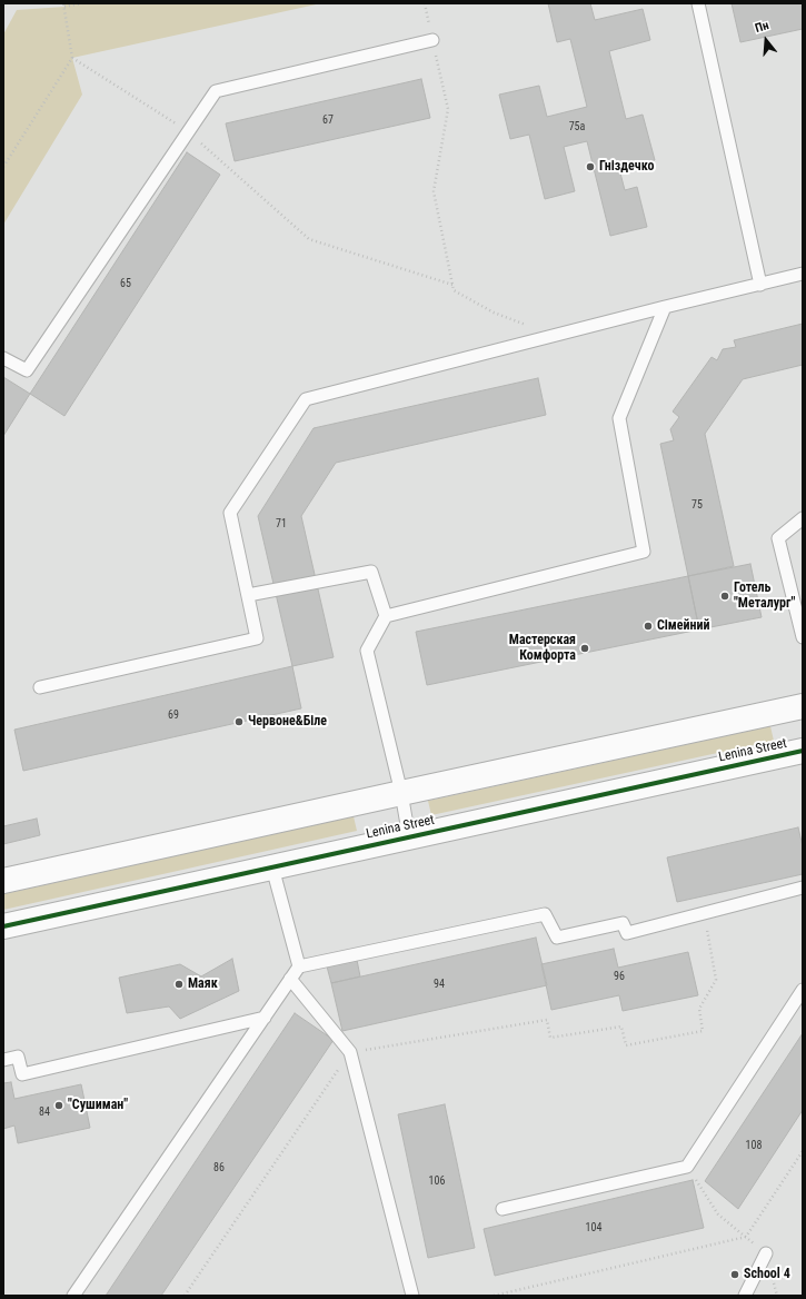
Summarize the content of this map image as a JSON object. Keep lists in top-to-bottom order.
{
  "streets": {
    "street": ["Lenina Street"]
  },
  "places": [
    "Гніздечко",
    "Готель \"Металург\"",
    "Сімейний",
    "Мастерская Комфорта",
    "Червоне&Біле",
    "Маяк",
    "\"Сушиман\"",
    "School 4"
  ],
  "house_numbers": [
    "67",
    "75а",
    "65",
    "75",
    "71",
    "69",
    "96",
    "94",
    "84",
    "108",
    "86",
    "106",
    "104"
  ],
  "north": "top"
}
